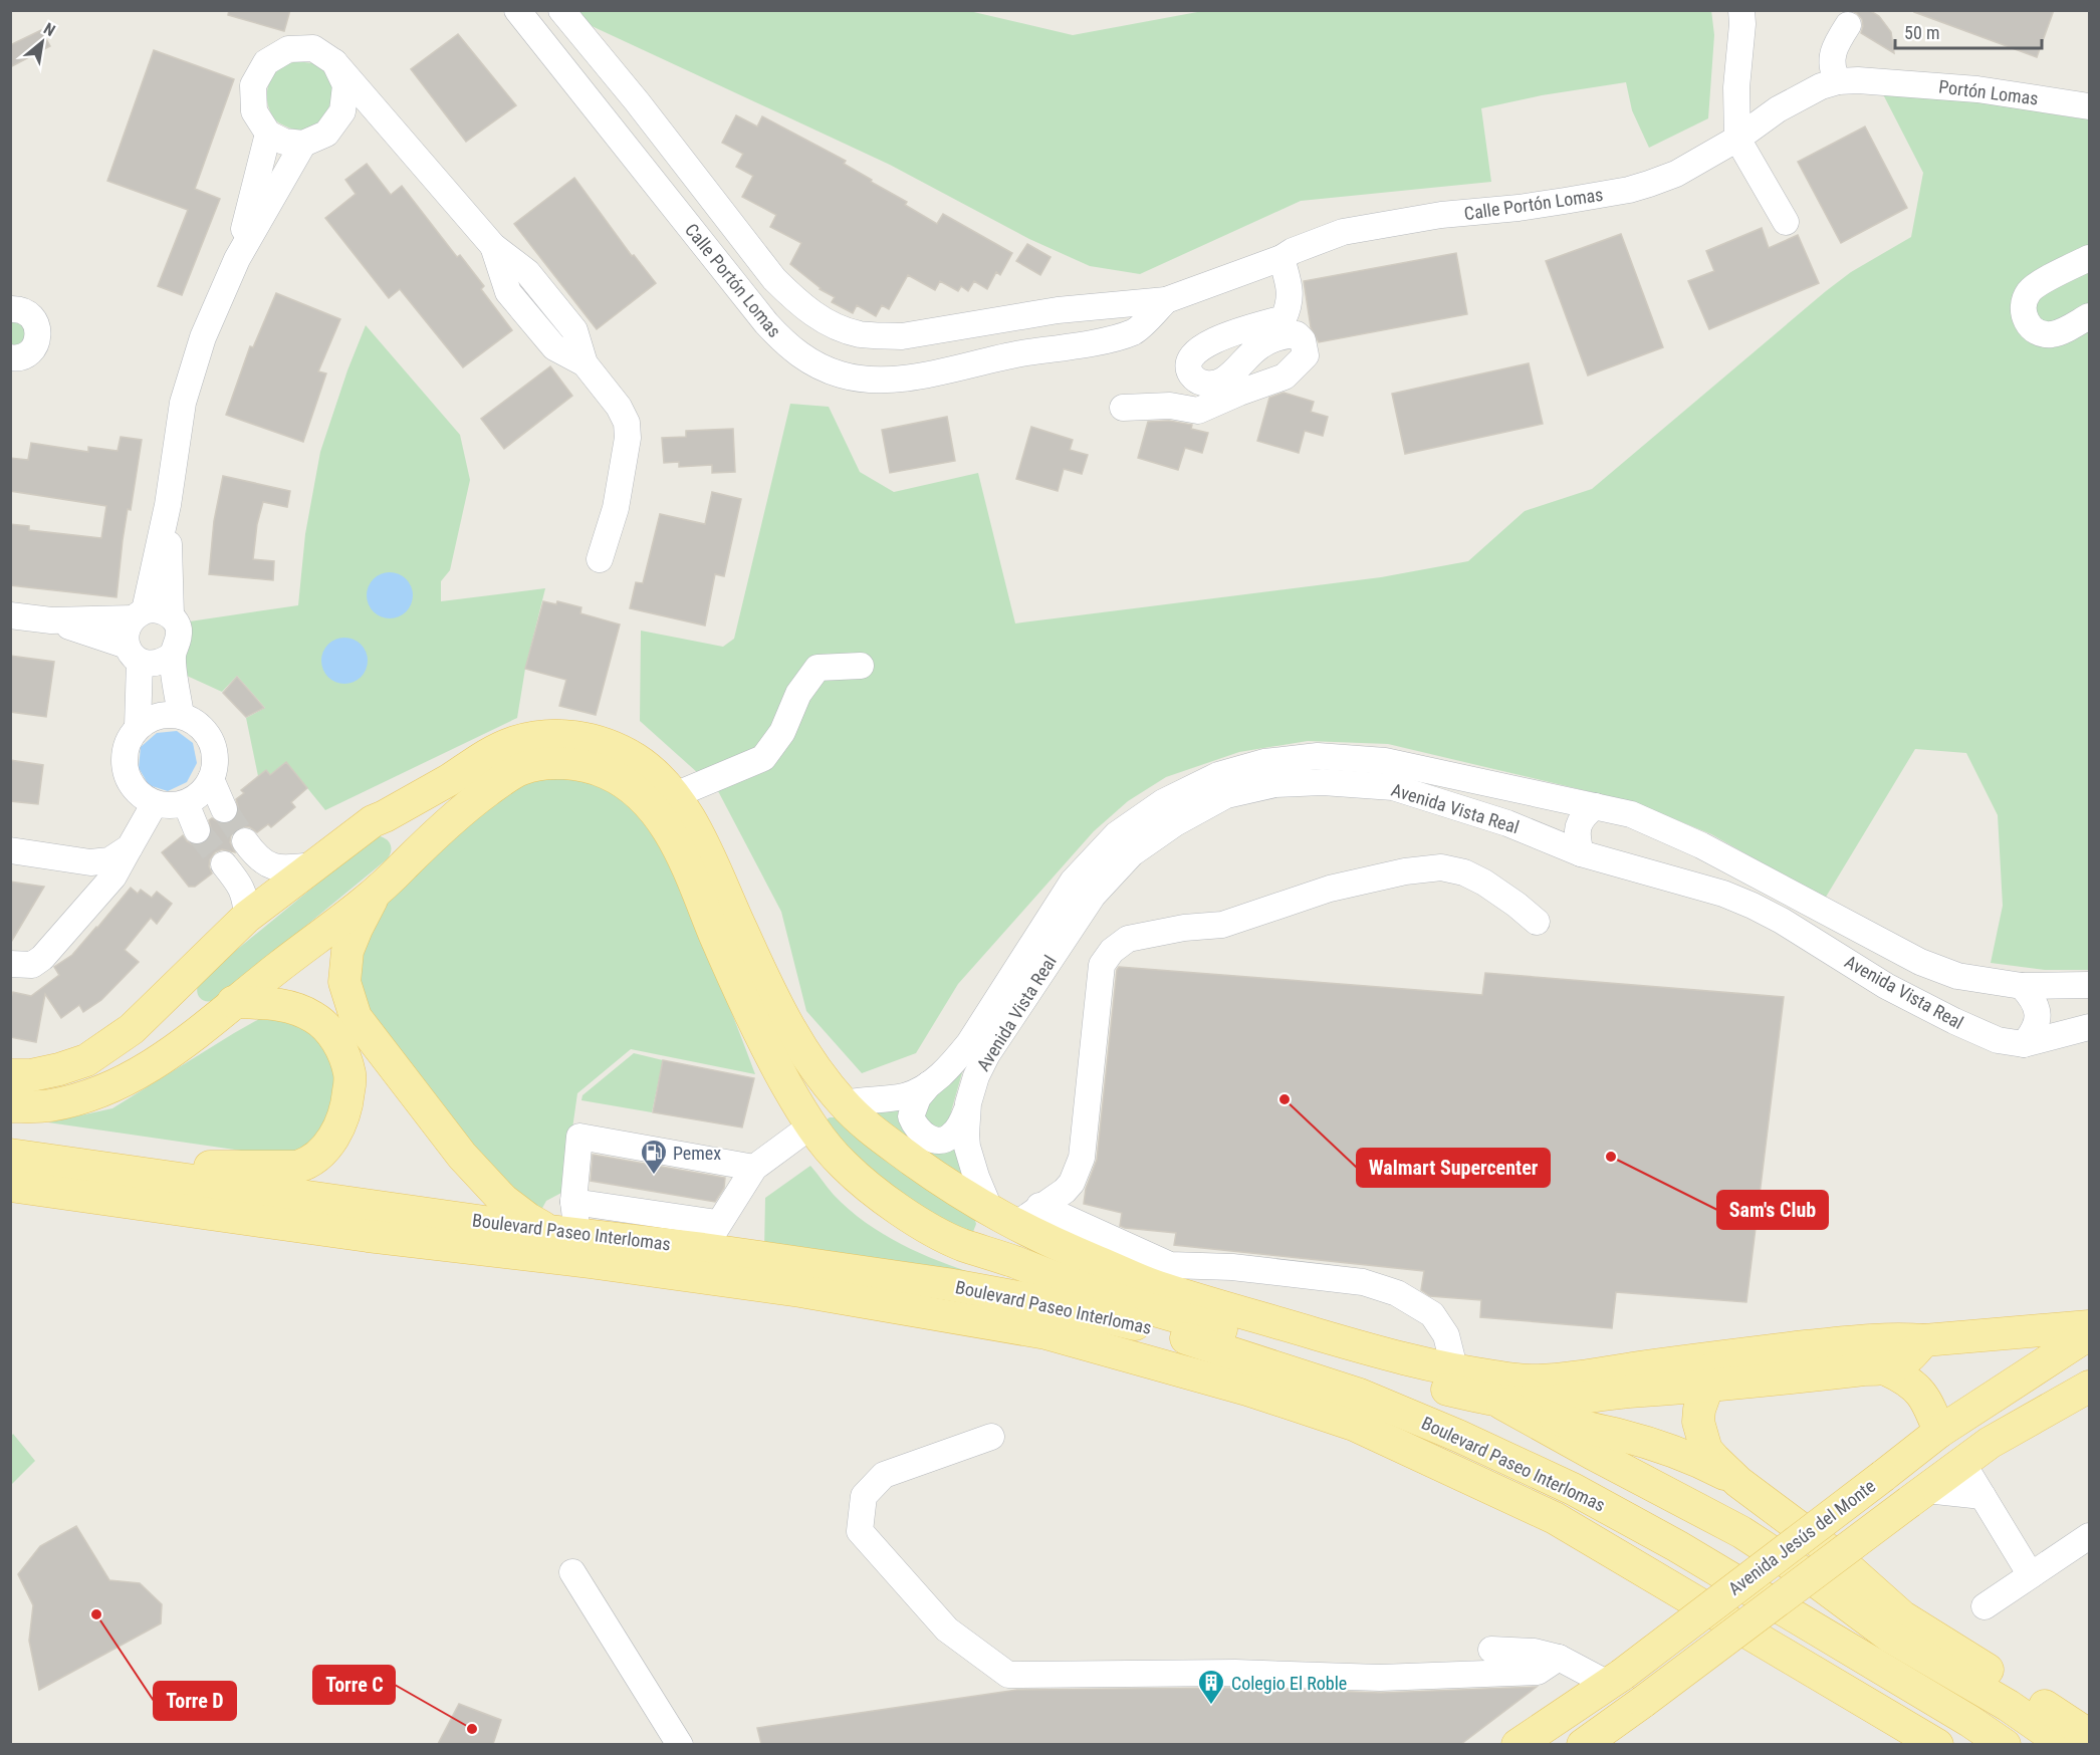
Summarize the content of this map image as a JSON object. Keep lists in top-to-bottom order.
{
  "streets": {
    "main road": ["Boulevard Paseo Interlomas", "Avenida Jesús del Monte"],
    "street": ["Portón Lomas", "Calle Portón Lomas", "Avenida Vista Real"]
  },
  "crossings": [
    ["Portón Lomas", "Calle Portón Lomas"]
  ],
  "places": {
    "other": [
      "Walmart Supercenter",
      "Sam's Club",
      "Torre D",
      "Torre C"
    ],
    "fuel station": ["Pemex"],
    "building": ["Colegio El Roble"]
  },
  "scale_bar": "50 m",
  "north": "top right"
}
